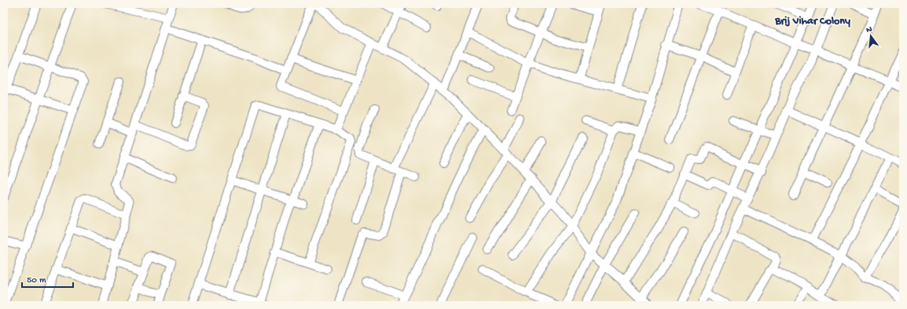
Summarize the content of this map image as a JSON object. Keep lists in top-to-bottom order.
{
  "districts": ["Brij Vihar Colony"],
  "scale_bar": "50 m",
  "north": "top"
}
